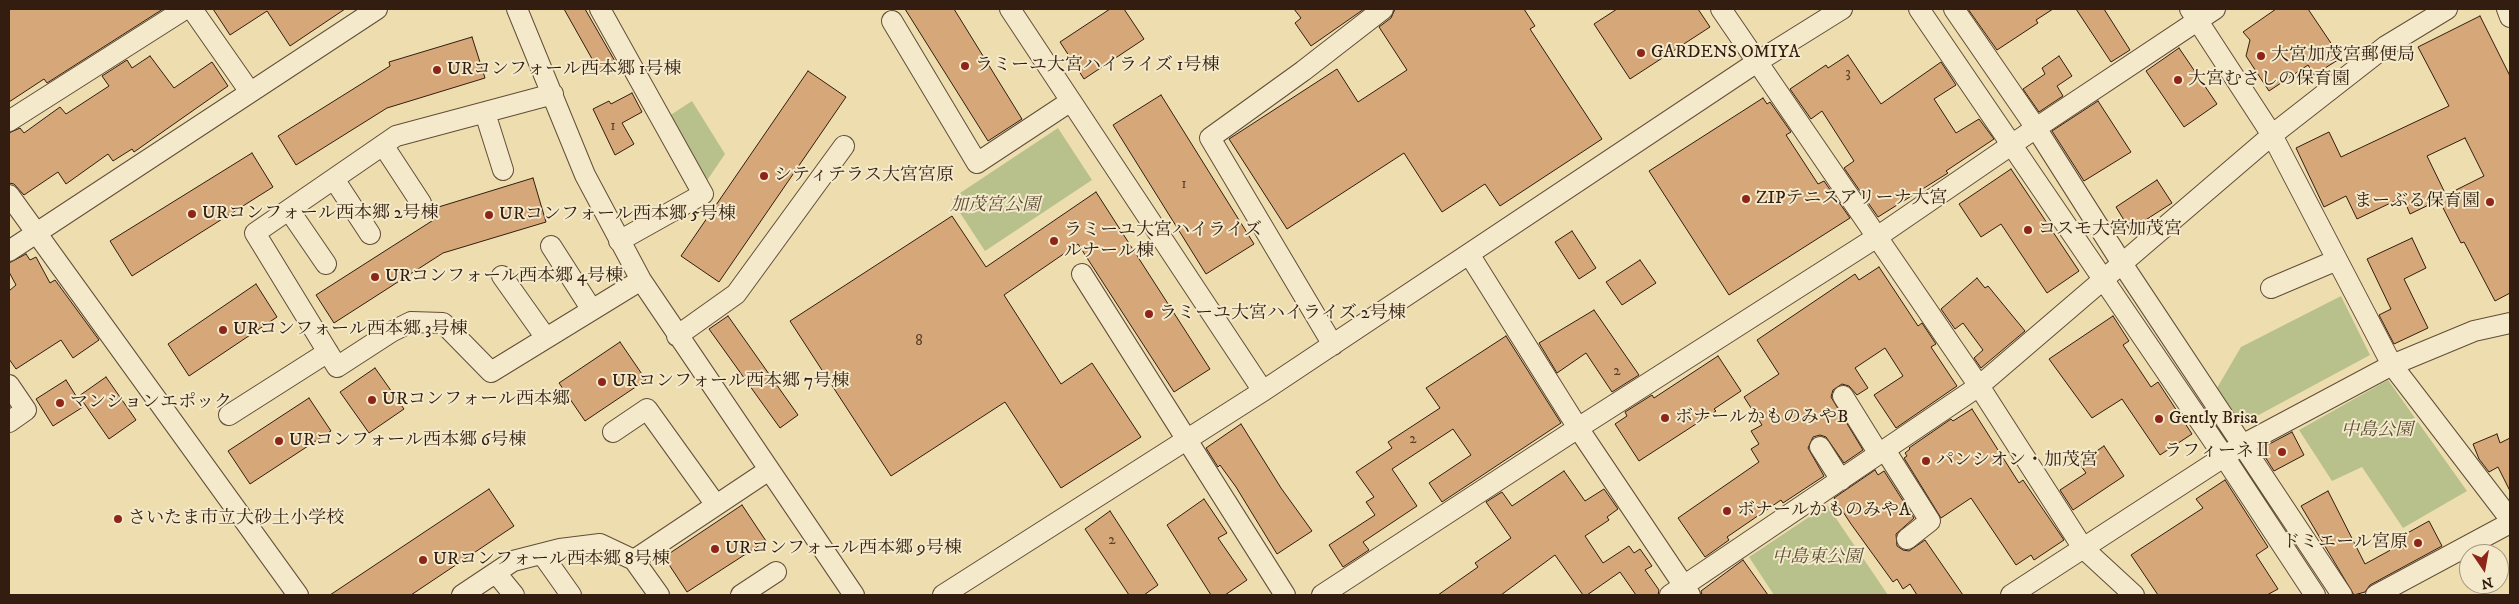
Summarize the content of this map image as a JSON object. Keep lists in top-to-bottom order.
{
  "parks": ["加茂宮公園", "中島公園", "中島東公園"],
  "places": [
    "GARDENS OMIYA",
    "大宮加茂宮郵便局",
    "ラミーユ大宮ハイライズ 1号棟",
    "URコンフォール西本郷 1号棟",
    "大宮むさしの保育園",
    "シティテラス大宮宮原",
    "ZIPテニスアリーナ大宮",
    "まーぶる保育園",
    "URコンフォール西本郷 2号棟",
    "URコンフォール西本郷 5号棟",
    "コスモ大宮加茂宮",
    "ラミーユ大宮ハイライズ ルナール棟",
    "URコンフォール西本郷 4号棟",
    "ラミーユ大宮ハイライズ 2号棟",
    "URコンフォール西本郷 3号棟",
    "URコンフォール西本郷 7号棟",
    "URコンフォール西本郷",
    "マンションエポック",
    "ボナールかものみやB",
    "Gently Brisa",
    "URコンフォール西本郷 6号棟",
    "ラフィーネⅡ",
    "パンシオン・加茂宮",
    "ボナールかものみやA",
    "さいたま市立大砂土小学校",
    "ドミエール宮原",
    "URコンフォール西本郷 9号棟",
    "URコンフォール西本郷 8号棟"
  ],
  "house_numbers": [
    "3",
    "1",
    "1",
    "8",
    "2",
    "2",
    "2"
  ],
  "north": "bottom"
}
